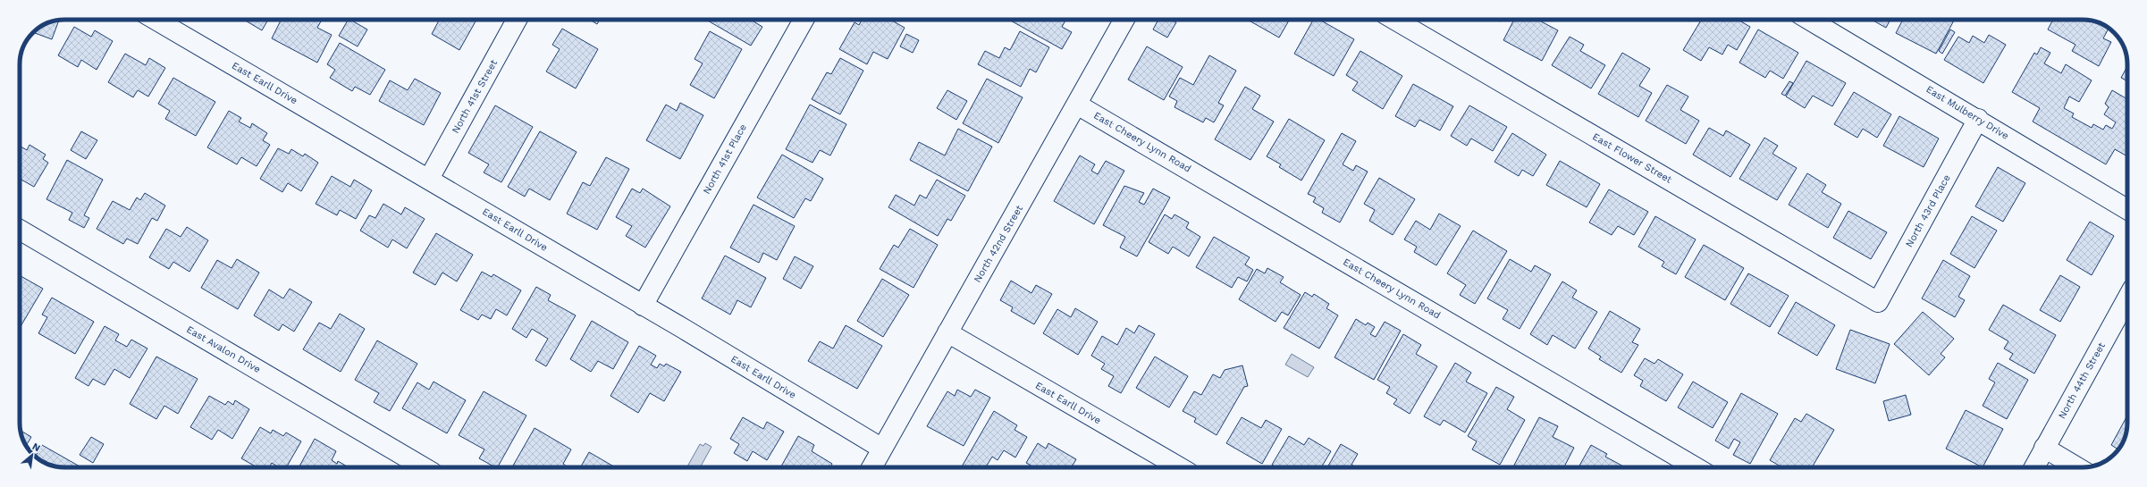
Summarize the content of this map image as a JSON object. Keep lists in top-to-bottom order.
{
  "streets": {
    "street": [
      "East Earll Drive",
      "North 41st Street",
      "East Mulberry Drive",
      "East Cheery Lynn Road",
      "East Flower Street",
      "North 41st Place",
      "North 43rd Place",
      "North 42nd Street",
      "East Avalon Drive",
      "North 44th Street"
    ]
  },
  "crossings": [
    ["East Earll Drive", "North 41st Street"],
    ["East Earll Drive", "North 41st Place"],
    ["East Earll Drive", "North 42nd Street"],
    ["East Mulberry Drive", "North 43rd Place"],
    ["East Cheery Lynn Road", "North 42nd Street"],
    ["East Flower Street", "North 43rd Place"]
  ],
  "north": "top right"
}
